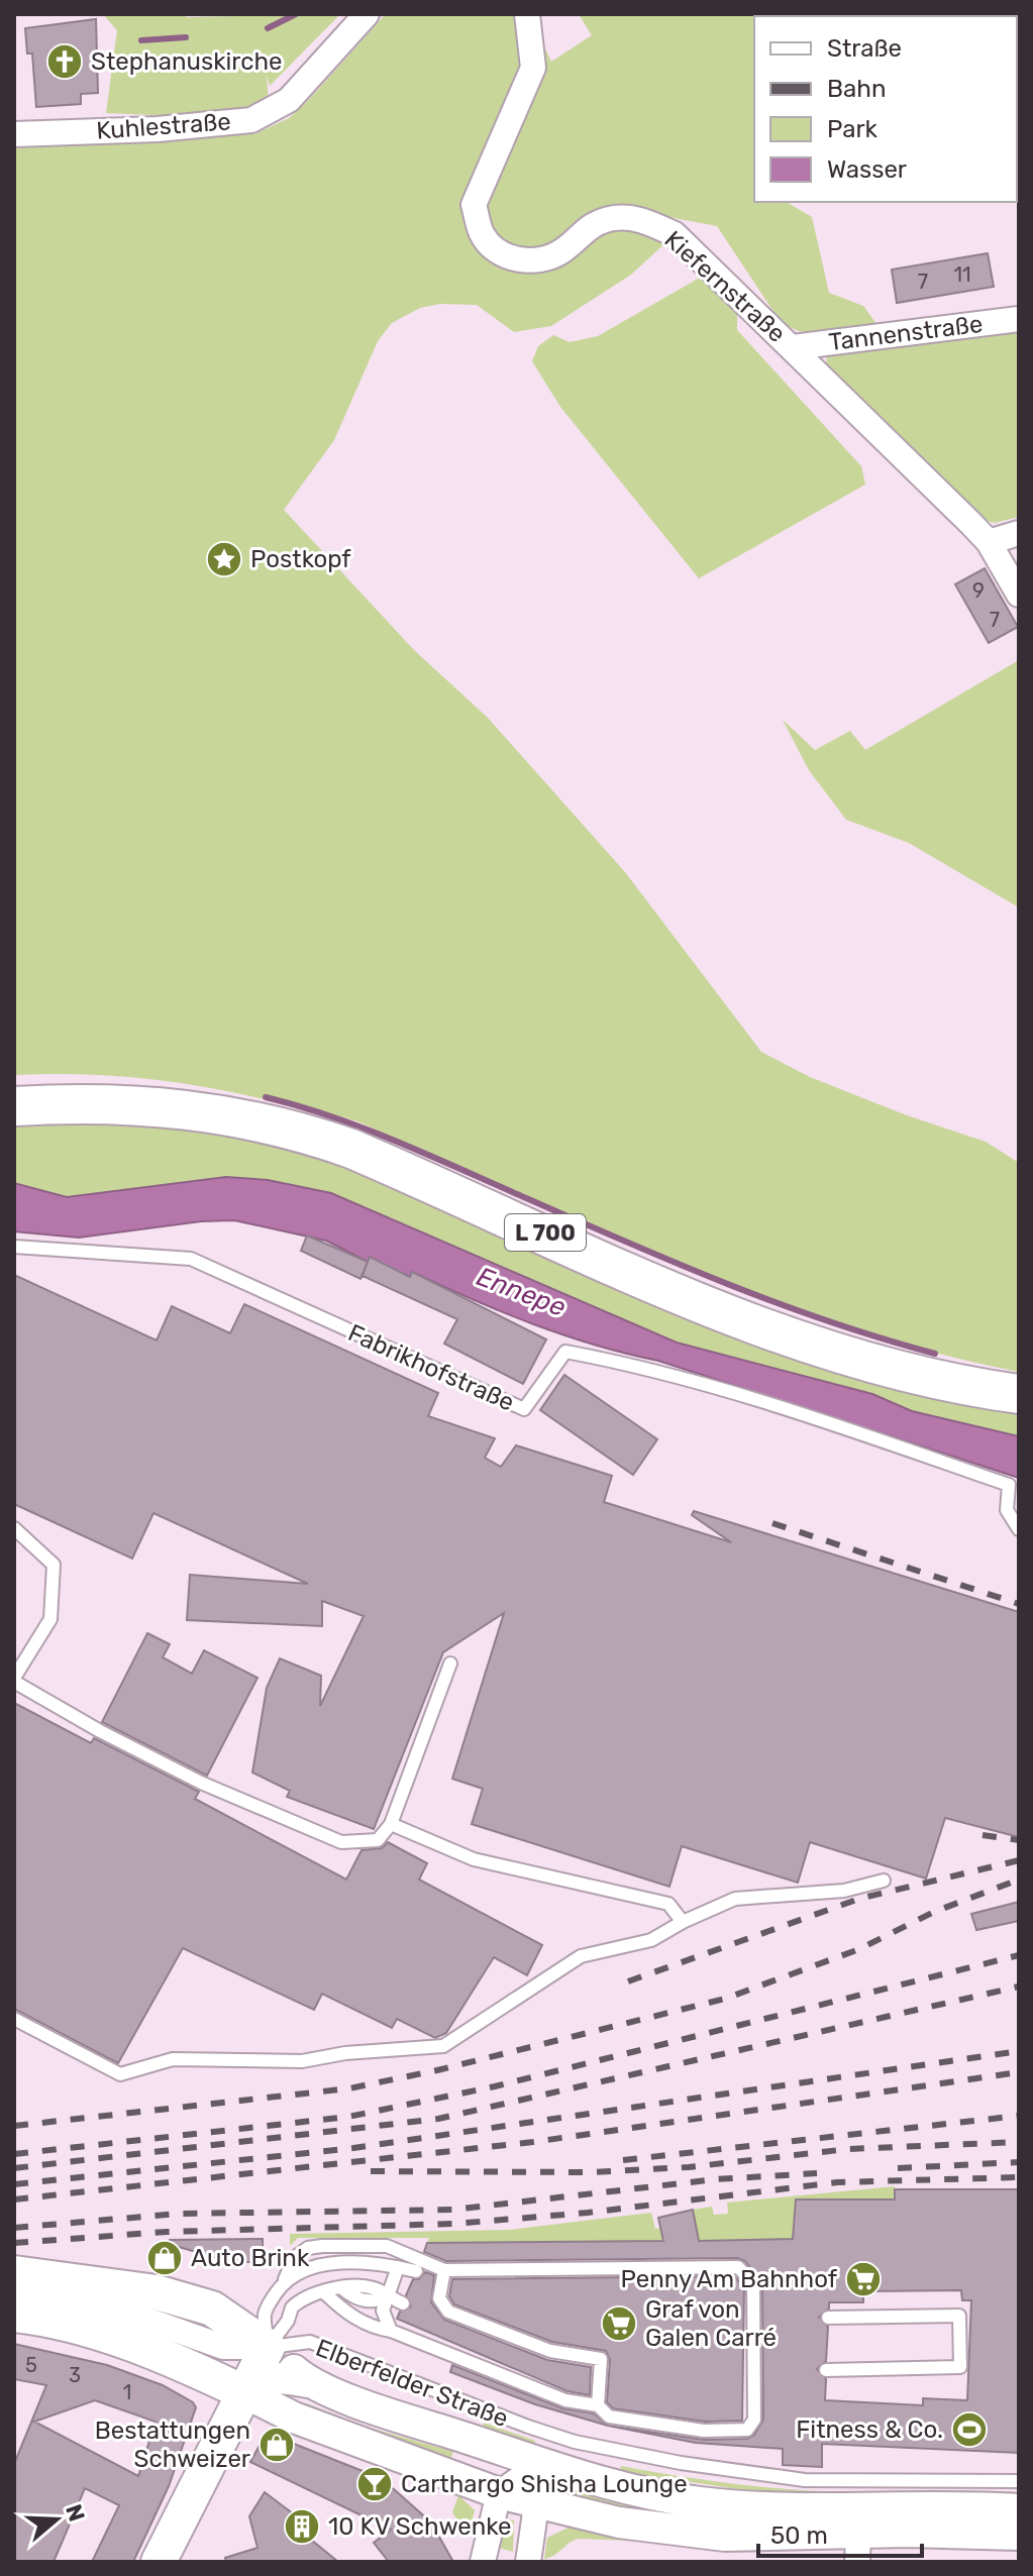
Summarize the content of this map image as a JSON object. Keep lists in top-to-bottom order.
{
  "streets": {
    "main road": ["L 700"],
    "street": [
      "Kuhlestraße",
      "Kiefernstraße",
      "Tannenstraße",
      "Elberfelder Straße"
    ],
    "lane": ["Fabrikhofstraße"]
  },
  "crossings": [
    ["Kiefernstraße", "Tannenstraße"]
  ],
  "water": ["Ennepe"],
  "places": {
    "church": ["Stephanuskirche"],
    "place": ["Postkopf"],
    "shop": ["Auto Brink", "Bestattungen Schweizer"],
    "supermarket": ["Penny Am Bahnhof", "Graf von Galen Carré"],
    "sports": ["Fitness & Co."],
    "bar": ["Carthargo Shisha Lounge"],
    "building": ["10 KV Schwenke"]
  },
  "house_numbers": [
    "11",
    "7",
    "9",
    "7",
    "5",
    "3",
    "1"
  ],
  "legend": [
    "Straße",
    "Bahn",
    "Park",
    "Wasser"
  ],
  "scale_bar": "50 m",
  "north": "right"
}
